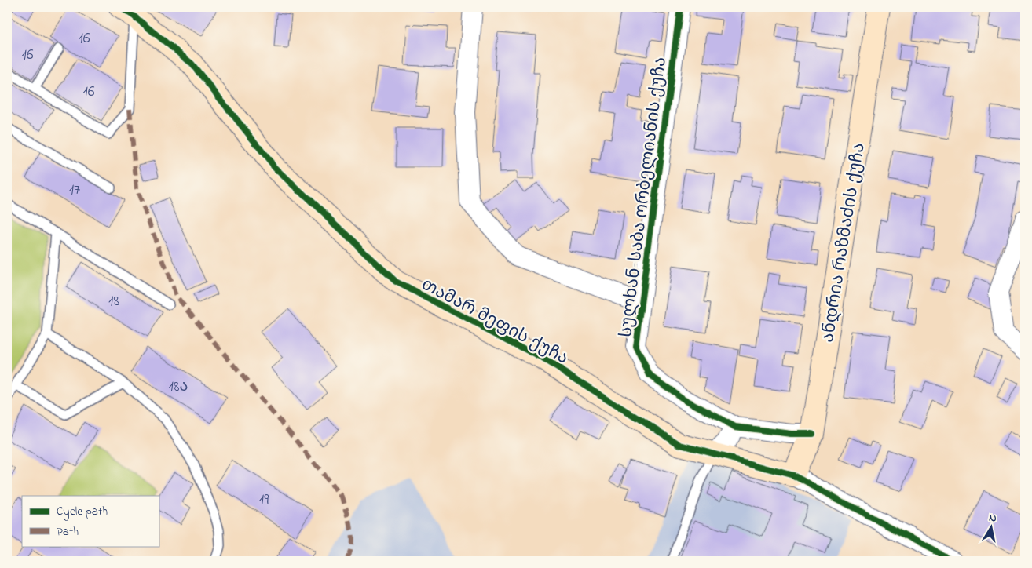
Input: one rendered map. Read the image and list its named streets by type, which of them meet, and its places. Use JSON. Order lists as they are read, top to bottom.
{
  "streets": {
    "street": ["სულხან-საბა ორბელიანის ქუჩა", "ანდრია რაზმაძის ქუჩა", "თამარ მეფის ქუჩა"]
  },
  "crossings": [
    ["სულხან-საბა ორბელიანის ქუჩა", "ანდრია რაზმაძის ქუჩა"],
    ["ანდრია რაზმაძის ქუჩა", "თამარ მეფის ქუჩა"]
  ],
  "house_numbers": [
    "16",
    "16",
    "16",
    "17",
    "18",
    "18ა",
    "19"
  ],
  "legend": ["Cycle path", "Path"],
  "north": "top"
}
